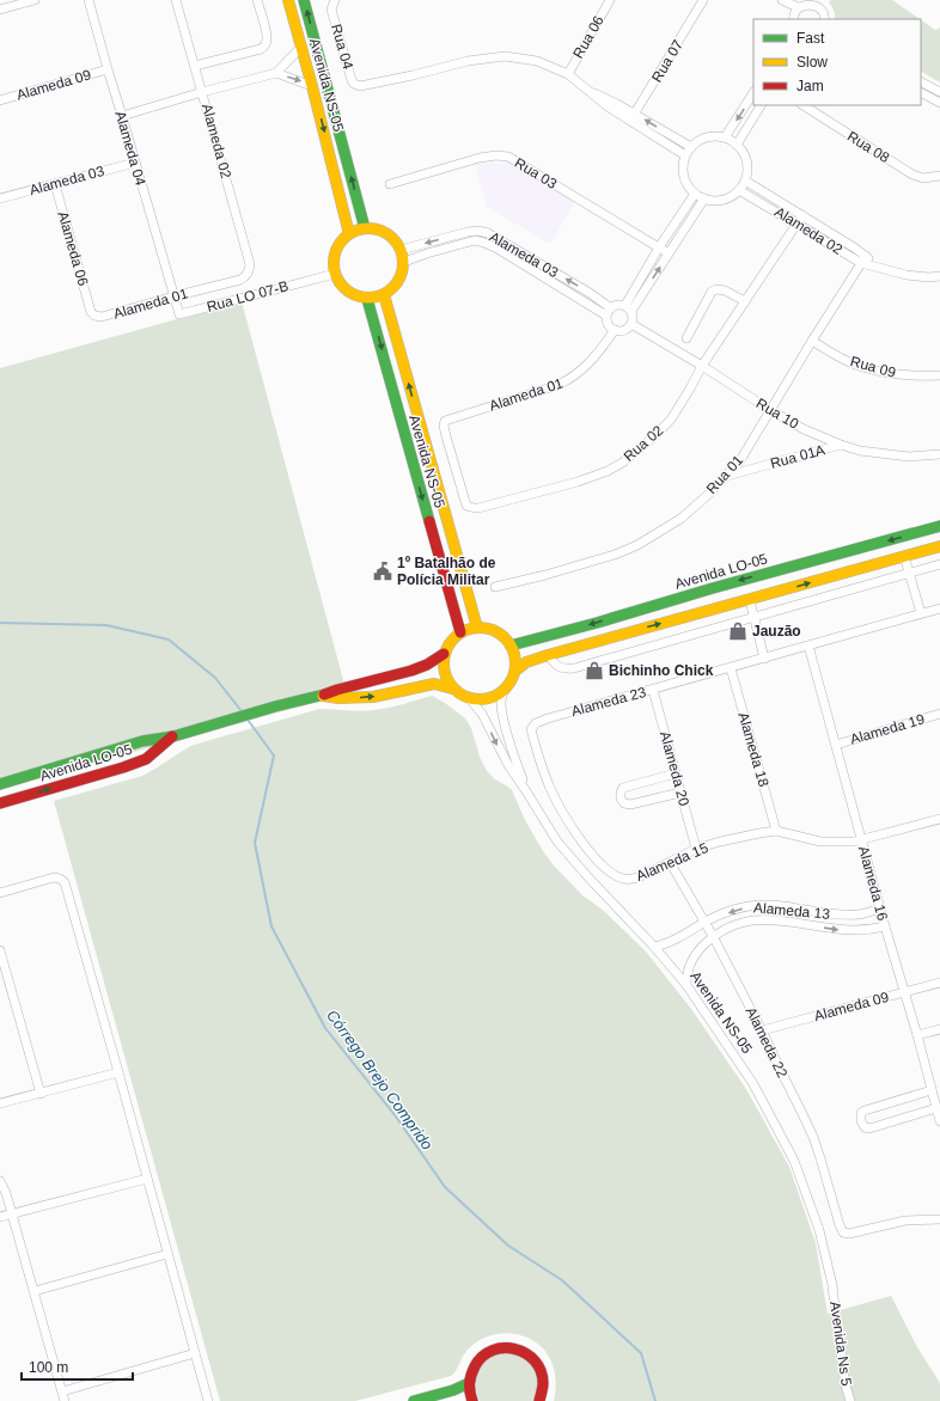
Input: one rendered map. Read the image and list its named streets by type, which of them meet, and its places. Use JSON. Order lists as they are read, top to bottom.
{
  "streets": {
    "main road": ["Avenida NS-05", "Avenida LO-05"],
    "street": [
      "Rua 06",
      "Rua 04",
      "Rua 07",
      "Alameda 09",
      "Alameda 02",
      "Rua 08",
      "Alameda 04",
      "Rua 03",
      "Alameda 03",
      "Alameda 06",
      "Rua LO 07-B",
      "Alameda 01",
      "Rua 09",
      "Rua 10",
      "Rua 02",
      "Rua 01A",
      "Rua 01",
      "Alameda 23",
      "Alameda 19",
      "Alameda 18",
      "Alameda 20",
      "Alameda 15",
      "Alameda 16",
      "Alameda 13",
      "Alameda 22",
      "Avenida Ns 5"
    ]
  },
  "crossings": [
    ["Rua 06", "Rua 04"],
    ["Alameda 09", "Alameda 04"],
    ["Alameda 09", "Alameda 16"],
    ["Alameda 09", "Alameda 22"],
    ["Avenida NS-05", "Alameda 03"],
    ["Avenida NS-05", "Rua LO 07-B"],
    ["Avenida NS-05", "Avenida LO-05"],
    ["Avenida NS-05", "Alameda 13"],
    ["Avenida NS-05", "Avenida Ns 5"],
    ["Alameda 02", "Alameda 01"],
    ["Alameda 02", "Rua 02"],
    ["Alameda 02", "Rua 01"],
    ["Alameda 04", "Alameda 03"],
    ["Alameda 04", "Rua LO 07-B"],
    ["Alameda 04", "Alameda 01"],
    ["Alameda 03", "Alameda 06"],
    ["Alameda 03", "Rua LO 07-B"],
    ["Alameda 03", "Alameda 01"],
    ["Alameda 03", "Rua 10"],
    ["Alameda 06", "Alameda 01"],
    ["Rua LO 07-B", "Alameda 01"],
    ["Alameda 01", "Rua 10"],
    ["Alameda 01", "Rua 02"],
    ["Rua 09", "Rua 01"],
    ["Rua 10", "Rua 02"],
    ["Rua 10", "Rua 01A"],
    ["Rua 10", "Rua 01"],
    ["Rua 01A", "Rua 01"],
    ["Alameda 23", "Alameda 18"],
    ["Alameda 23", "Alameda 20"],
    ["Alameda 23", "Alameda 15"],
    ["Alameda 23", "Alameda 16"],
    ["Alameda 19", "Alameda 16"],
    ["Alameda 18", "Alameda 15"],
    ["Alameda 20", "Alameda 15"],
    ["Alameda 15", "Alameda 16"],
    ["Alameda 15", "Alameda 22"],
    ["Alameda 16", "Alameda 13"],
    ["Alameda 13", "Alameda 22"]
  ],
  "water": ["Córrego Brejo Comprido"],
  "places": {
    "public building": ["1º Batalhão de Polícia Militar"],
    "shop": ["Jauzão", "Bichinho Chick"]
  },
  "legend": ["Fast", "Slow", "Jam"],
  "scale_bar": "100 m"
}
